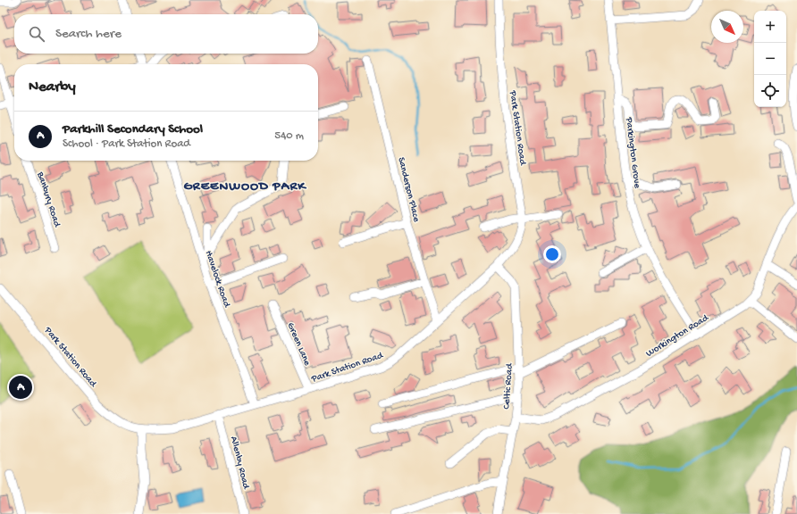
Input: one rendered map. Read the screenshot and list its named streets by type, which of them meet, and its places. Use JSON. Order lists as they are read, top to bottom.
{
  "streets": {
    "street": [
      "Park Station Road",
      "Parkington Grove",
      "Sanderson Place",
      "Banbury Road",
      "Havelock Road",
      "Workington Road",
      "Green Lane",
      "Celtic Road",
      "Allenby Road"
    ]
  },
  "crossings": [
    ["Park Station Road", "Sanderson Place"],
    ["Park Station Road", "Havelock Road"],
    ["Park Station Road", "Green Lane"],
    ["Park Station Road", "Celtic Road"],
    ["Park Station Road", "Allenby Road"],
    ["Parkington Grove", "Workington Road"],
    ["Workington Road", "Celtic Road"]
  ],
  "districts": ["GREENWOOD PARK"],
  "north": "bottom right",
  "page": {
    "map_buttons": ["+", "−"],
    "search": "Search here",
    "heading": "Nearby",
    "list": [
      {
        "mark": "A",
        "name": "Parkhill Secondary School",
        "note": "School · Park Station Road",
        "value": "540 m"
      }
    ],
    "pins": "A"
  }
}
